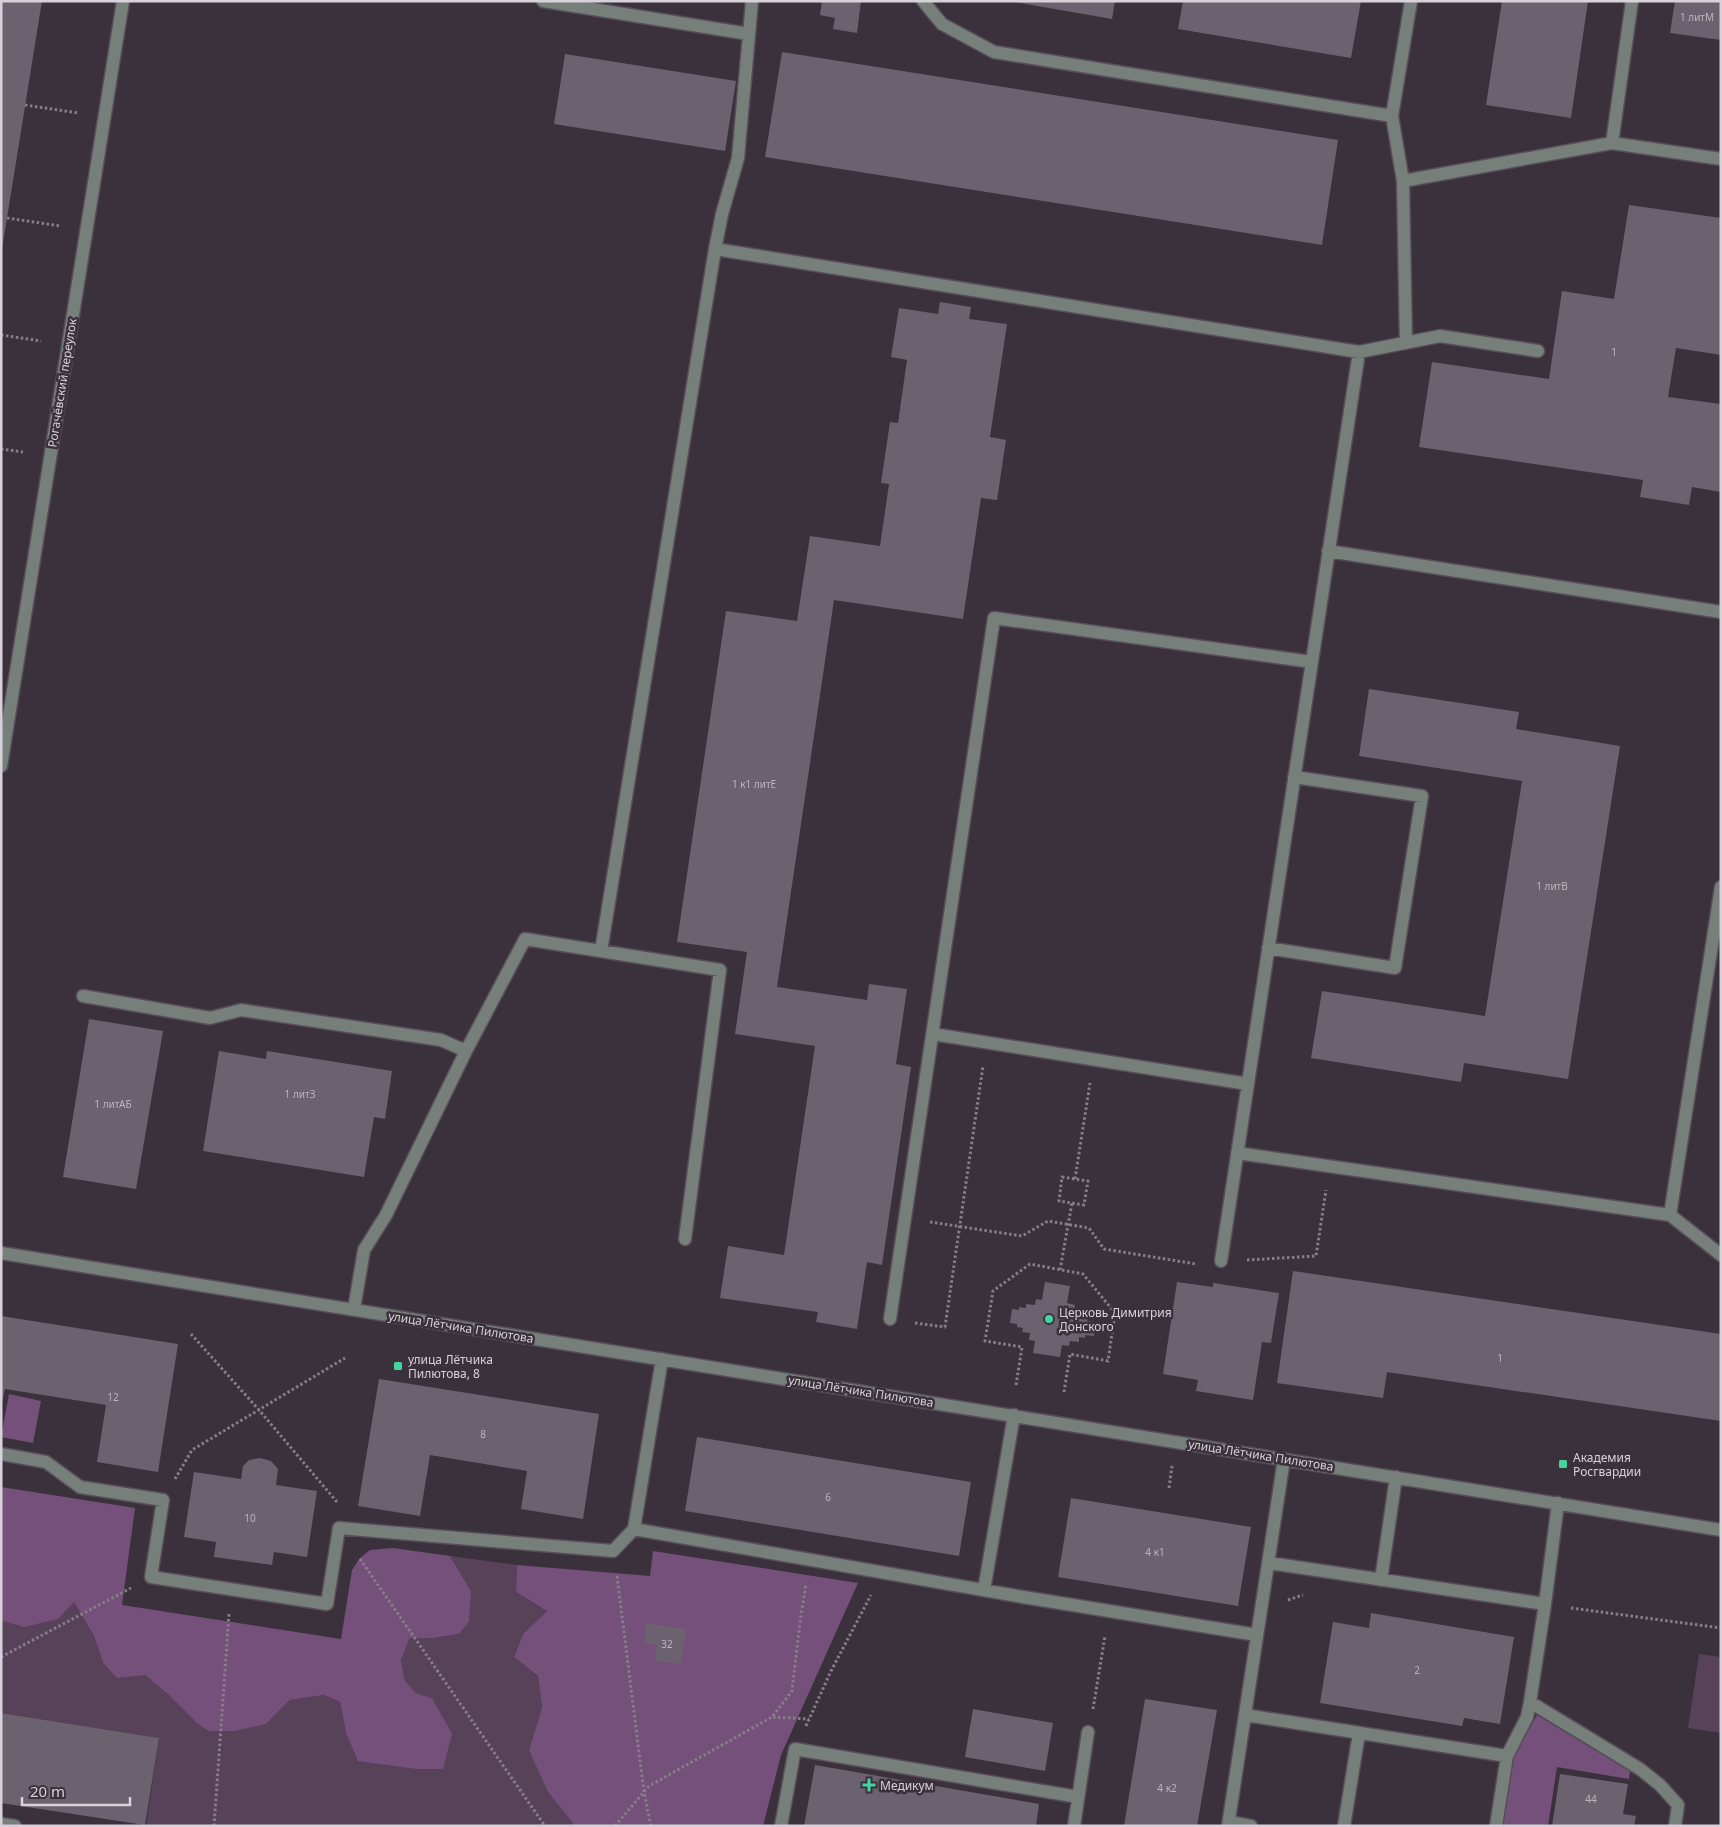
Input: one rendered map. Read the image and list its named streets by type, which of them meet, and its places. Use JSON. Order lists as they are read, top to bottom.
{
  "streets": {
    "street": ["Рогачёвский переулок", "улица Лётчика Пилютова"]
  },
  "places": {
    "other": ["Церковь Димитрия Донского"],
    "transit": ["улица Лётчика Пилютова, 8", "Академия Росгвардии"],
    "health": ["Медикум"]
  },
  "house_numbers": [
    "1 литМ",
    "1",
    "1 к1 литЕ",
    "1 литВ",
    "1 литЗ",
    "1 литАБ",
    "1",
    "12",
    "8",
    "6",
    "10",
    "4 к1",
    "32",
    "2",
    "4 к2",
    "44"
  ],
  "scale_bar": "20 m"
}
